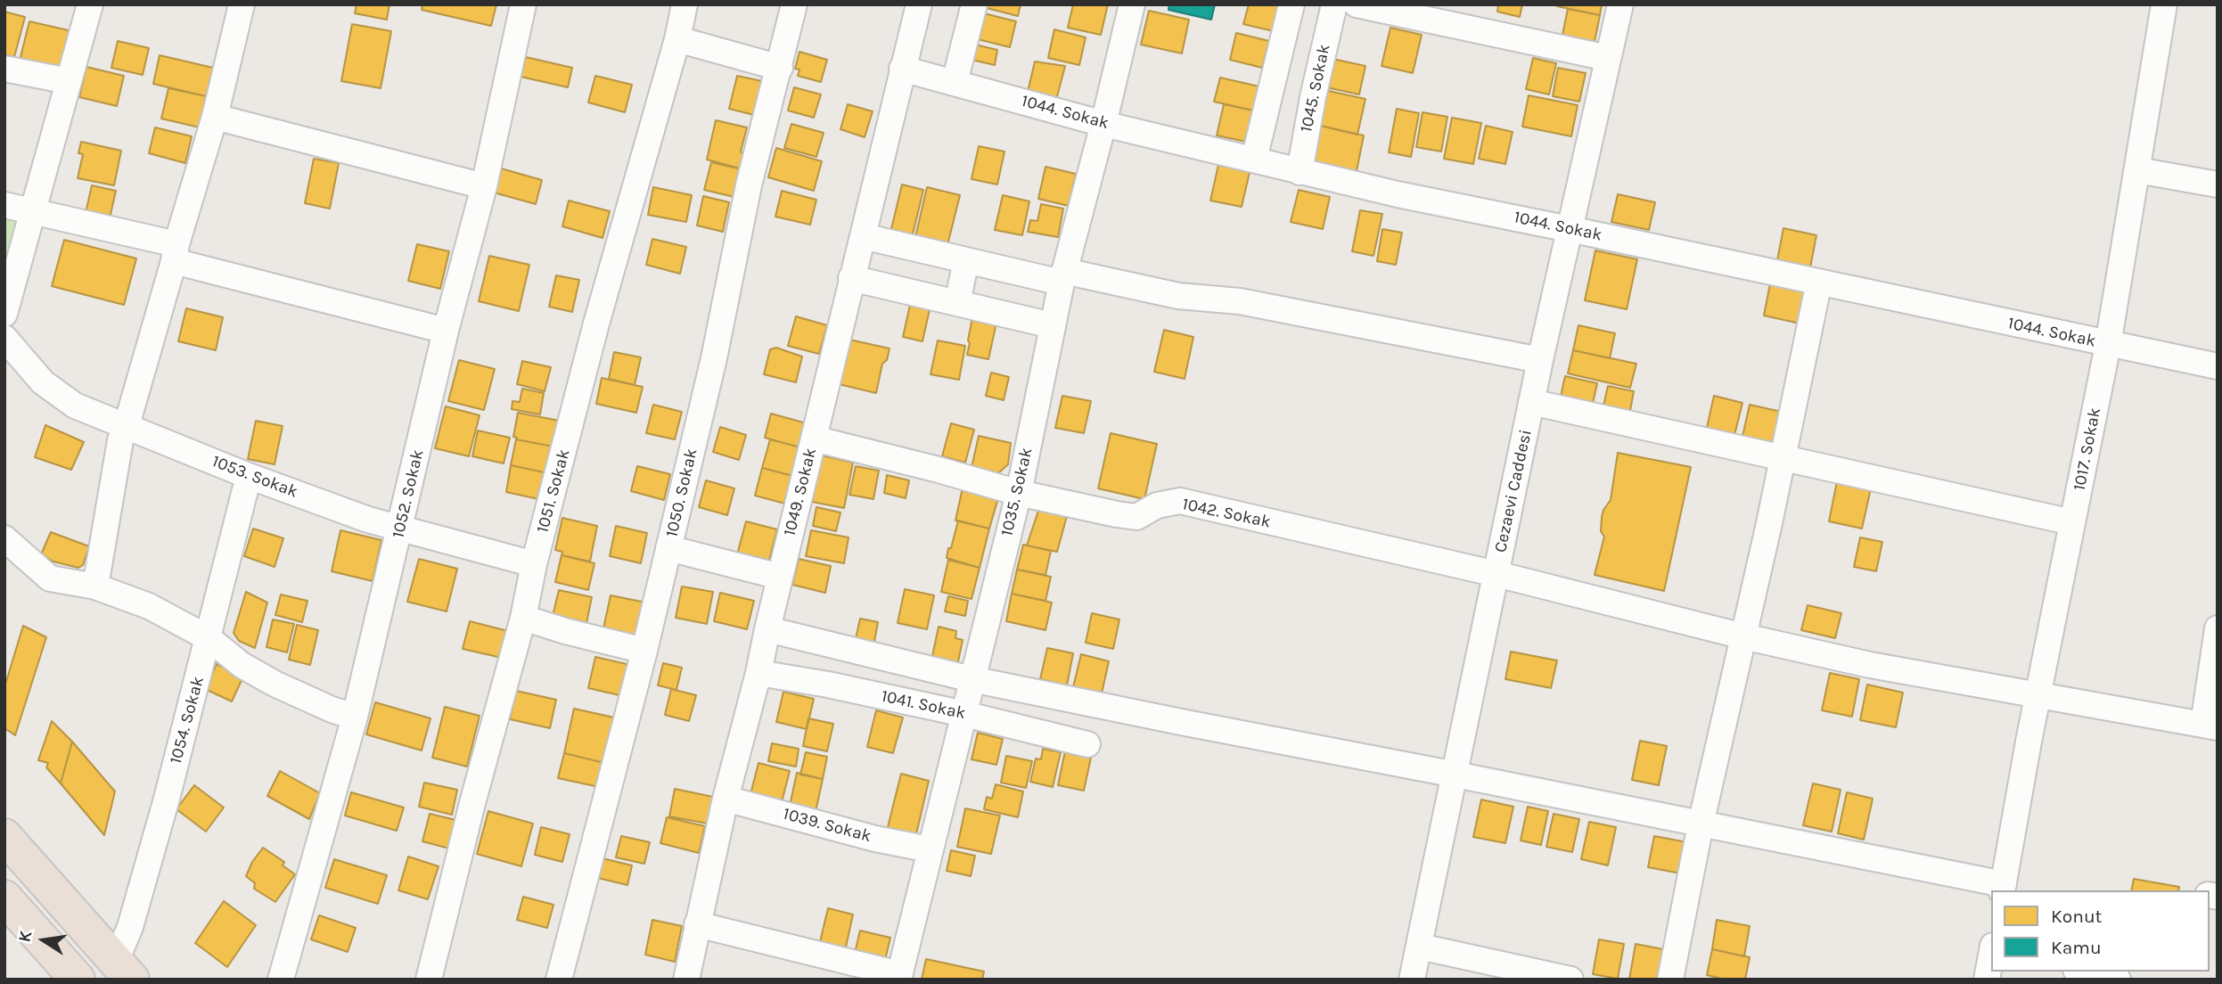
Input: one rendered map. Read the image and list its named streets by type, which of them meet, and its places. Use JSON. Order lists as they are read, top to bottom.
{
  "streets": {
    "street": [
      "1045. Sokak",
      "1044. Sokak",
      "1017. Sokak",
      "1053. Sokak",
      "1051. Sokak",
      "Cezaevi Caddesi",
      "1049. Sokak",
      "1035. Sokak",
      "1050. Sokak",
      "1052. Sokak",
      "1042. Sokak",
      "1041. Sokak",
      "1054. Sokak",
      "1039. Sokak"
    ]
  },
  "crossings": [
    ["1045. Sokak", "1044. Sokak"],
    ["1044. Sokak", "1017. Sokak"],
    ["1044. Sokak", "Cezaevi Caddesi"],
    ["1044. Sokak", "1049. Sokak"],
    ["1044. Sokak", "1035. Sokak"],
    ["1017. Sokak", "1042. Sokak"],
    ["1053. Sokak", "1051. Sokak"],
    ["1053. Sokak", "1052. Sokak"],
    ["1053. Sokak", "1054. Sokak"],
    ["Cezaevi Caddesi", "1042. Sokak"],
    ["1049. Sokak", "1042. Sokak"],
    ["1049. Sokak", "1041. Sokak"],
    ["1049. Sokak", "1039. Sokak"],
    ["1035. Sokak", "1042. Sokak"],
    ["1035. Sokak", "1041. Sokak"],
    ["1035. Sokak", "1039. Sokak"]
  ],
  "legend": ["Konut", "Kamu"],
  "north": "left"
}
